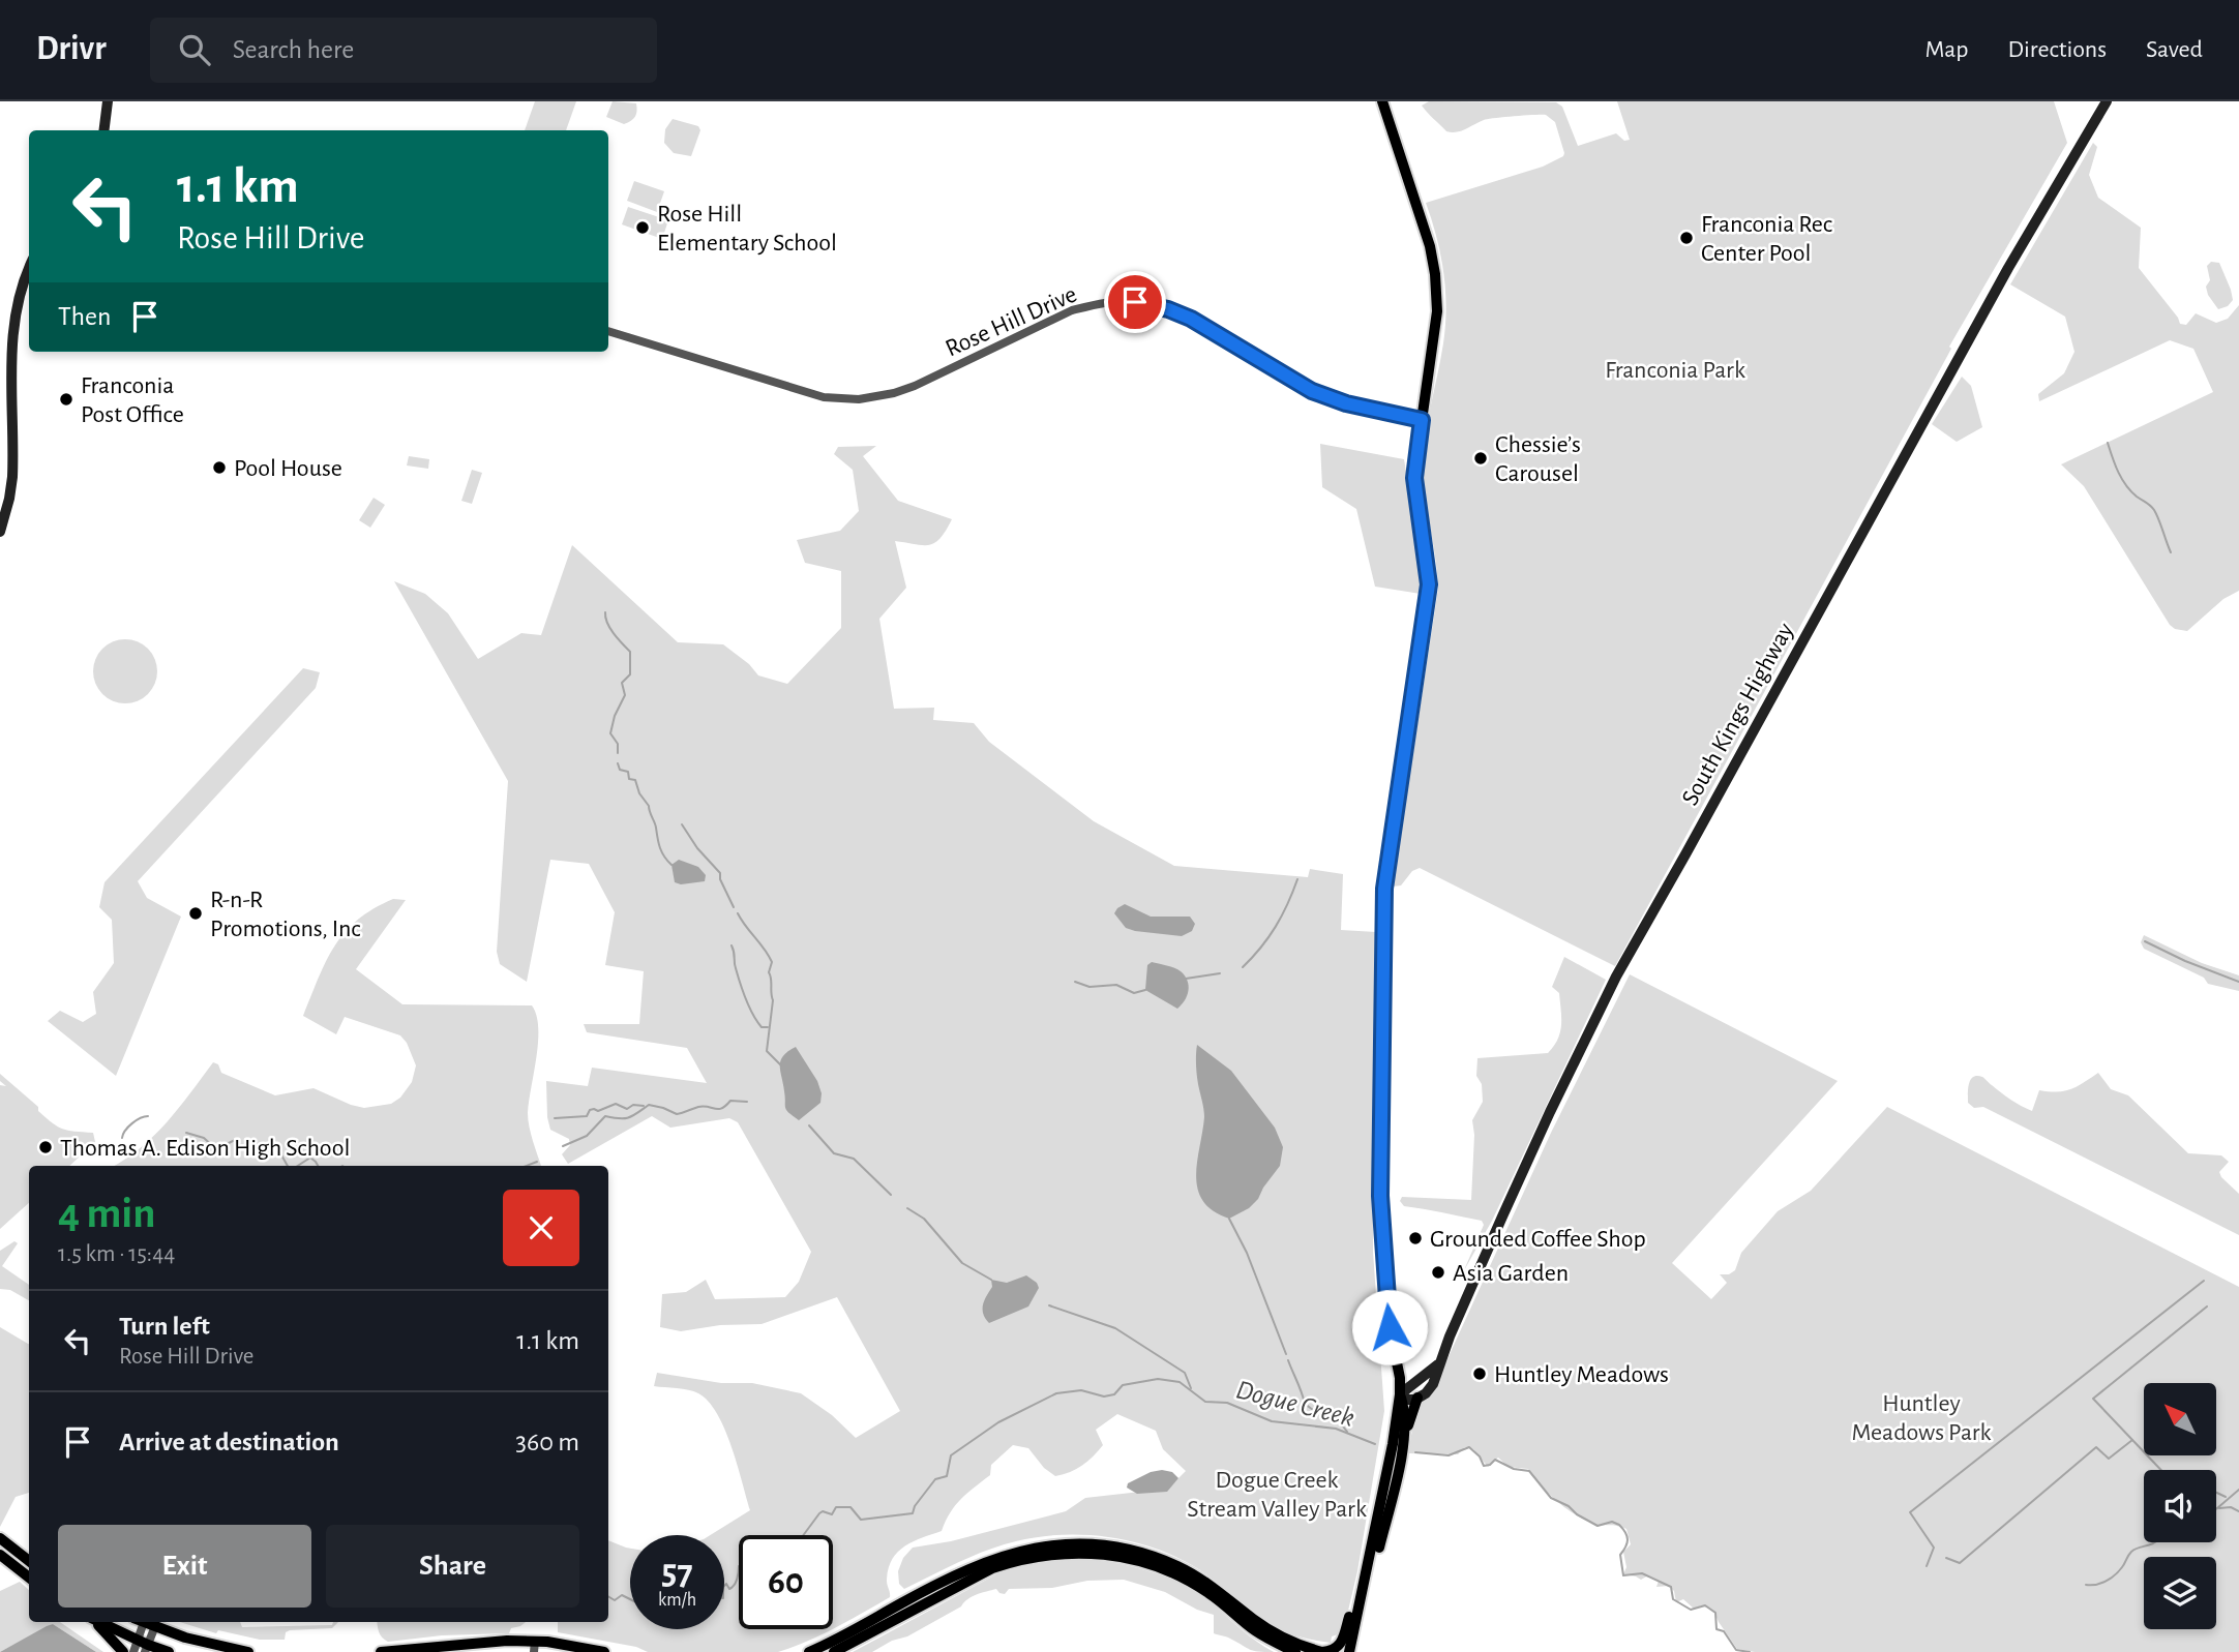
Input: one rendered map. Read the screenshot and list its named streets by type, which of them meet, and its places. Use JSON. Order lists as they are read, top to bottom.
{
  "streets": {
    "main road": ["South Kings Highway"],
    "street": ["Rose Hill Drive"]
  },
  "water": ["Dogue Creek"],
  "parks": ["Franconia Park", "Huntley Meadows Park", "Dogue Creek Stream Valley Park"],
  "places": [
    "Rose Hill Elementary School",
    "Franconia Rec Center Pool",
    "Franconia Post Office",
    "Chessie’s Carousel",
    "Pool House",
    "R-n-R Promotions, Inc",
    "Thomas A. Edison High School",
    "Grounded Coffee Shop",
    "Asia Garden",
    "Huntley Meadows"
  ],
  "north": "top left",
  "page": {
    "header": "Drivr",
    "search": "Search here",
    "nav": ["Map", "Directions", "Saved"],
    "turn": ["1.1 km", "Rose Hill Drive"],
    "then": "Then",
    "heading": ["4 min", "1.5 km · 15:44"],
    "list": [
      {
        "name": "Turn left",
        "note": "Rose Hill Drive",
        "value": "1.1 km"
      },
      {
        "name": "Arrive at destination",
        "value": "360 m"
      }
    ],
    "buttons": ["Exit", "Share"],
    "speed": "57 km/h",
    "limit": "60"
  }
}
